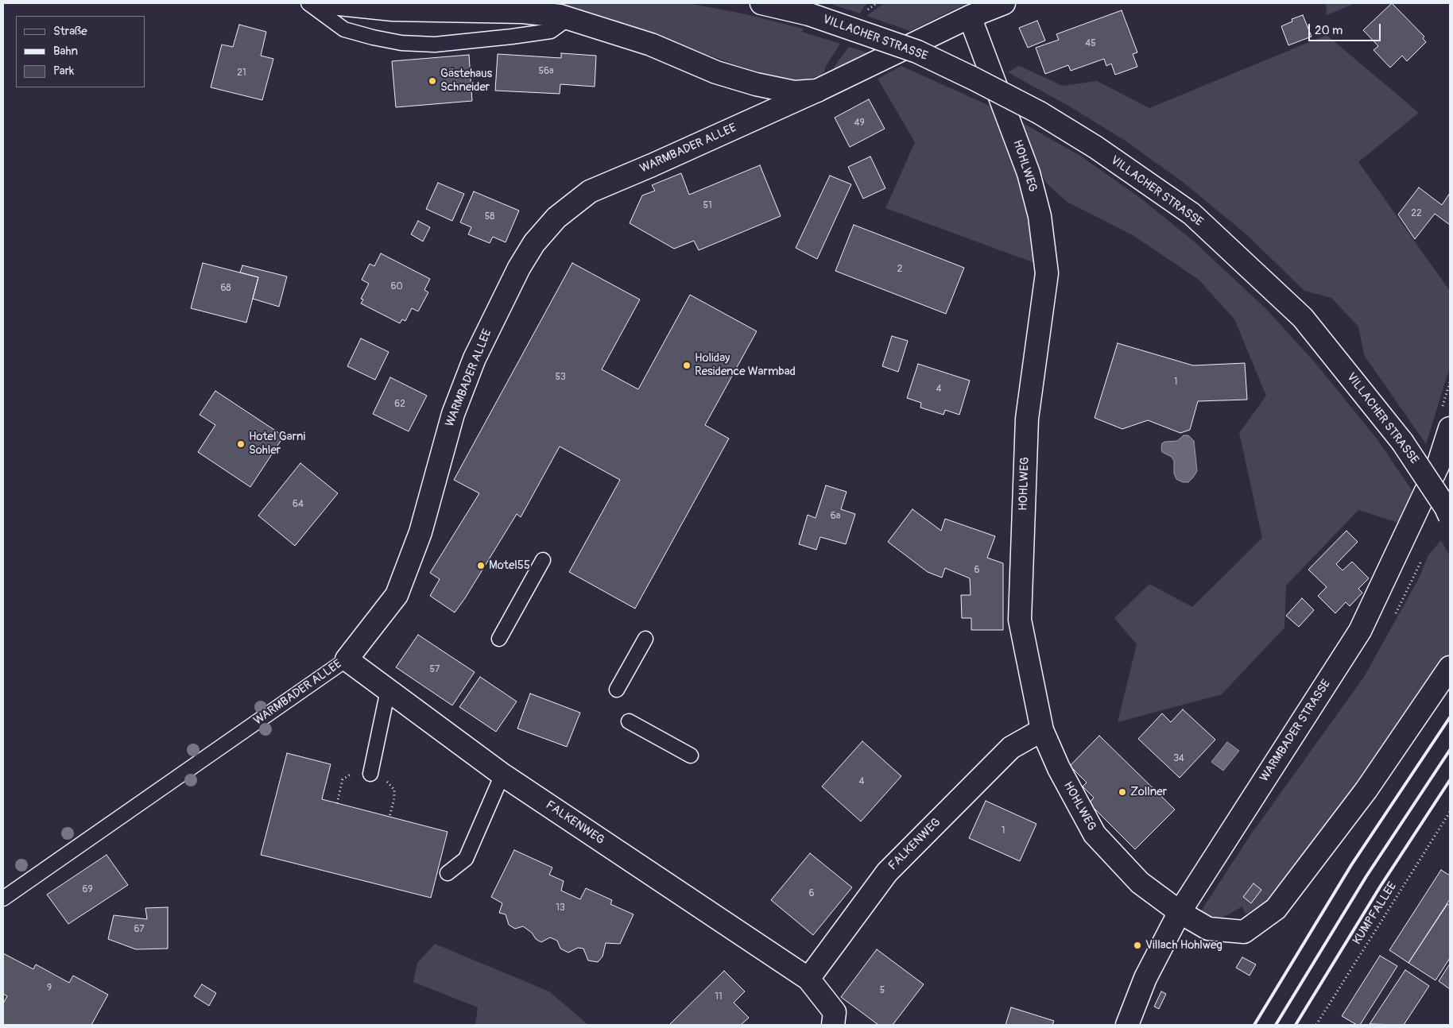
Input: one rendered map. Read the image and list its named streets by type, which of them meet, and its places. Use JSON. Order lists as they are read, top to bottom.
{
  "streets": {
    "street": [
      "VILLACHER STRASSE",
      "WARMBADER ALLEE",
      "HOHLWEG",
      "WARMBADER STRASSE",
      "FALKENWEG"
    ],
    "path": ["KUMPFALLEE"]
  },
  "crossings": [
    ["WARMBADER ALLEE", "HOHLWEG"],
    ["WARMBADER ALLEE", "FALKENWEG"],
    ["HOHLWEG", "WARMBADER STRASSE"],
    ["HOHLWEG", "FALKENWEG"]
  ],
  "places": [
    "Gästehaus Schneider",
    "Holiday Residence Warmbad",
    "Hotel Garni Sohler",
    "Motel55",
    "Zollner",
    "Villach Hohlweg"
  ],
  "house_numbers": [
    "45",
    "56a",
    "21",
    "49",
    "51",
    "22",
    "58",
    "2",
    "60",
    "68",
    "53",
    "1",
    "4",
    "62",
    "64",
    "6a",
    "6",
    "57",
    "34",
    "4",
    "1",
    "69",
    "6",
    "13",
    "67",
    "9",
    "5",
    "11"
  ],
  "legend": ["Straße", "Bahn", "Park"],
  "scale_bar": "20 m"
}
